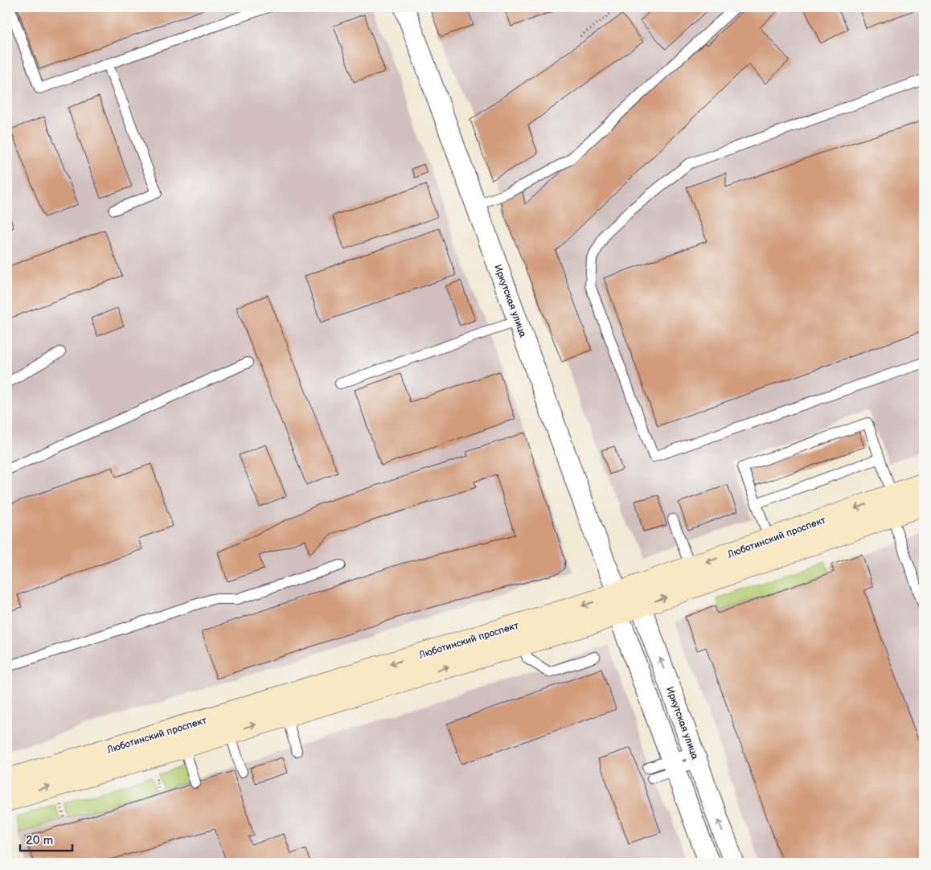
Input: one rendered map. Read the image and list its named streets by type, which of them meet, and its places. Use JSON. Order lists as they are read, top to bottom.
{
  "streets": {
    "street": ["Иркутская улица", "Люботинский проспект"]
  },
  "crossings": [
    ["Иркутская улица", "Люботинский проспект"]
  ],
  "scale_bar": "20 m"
}
